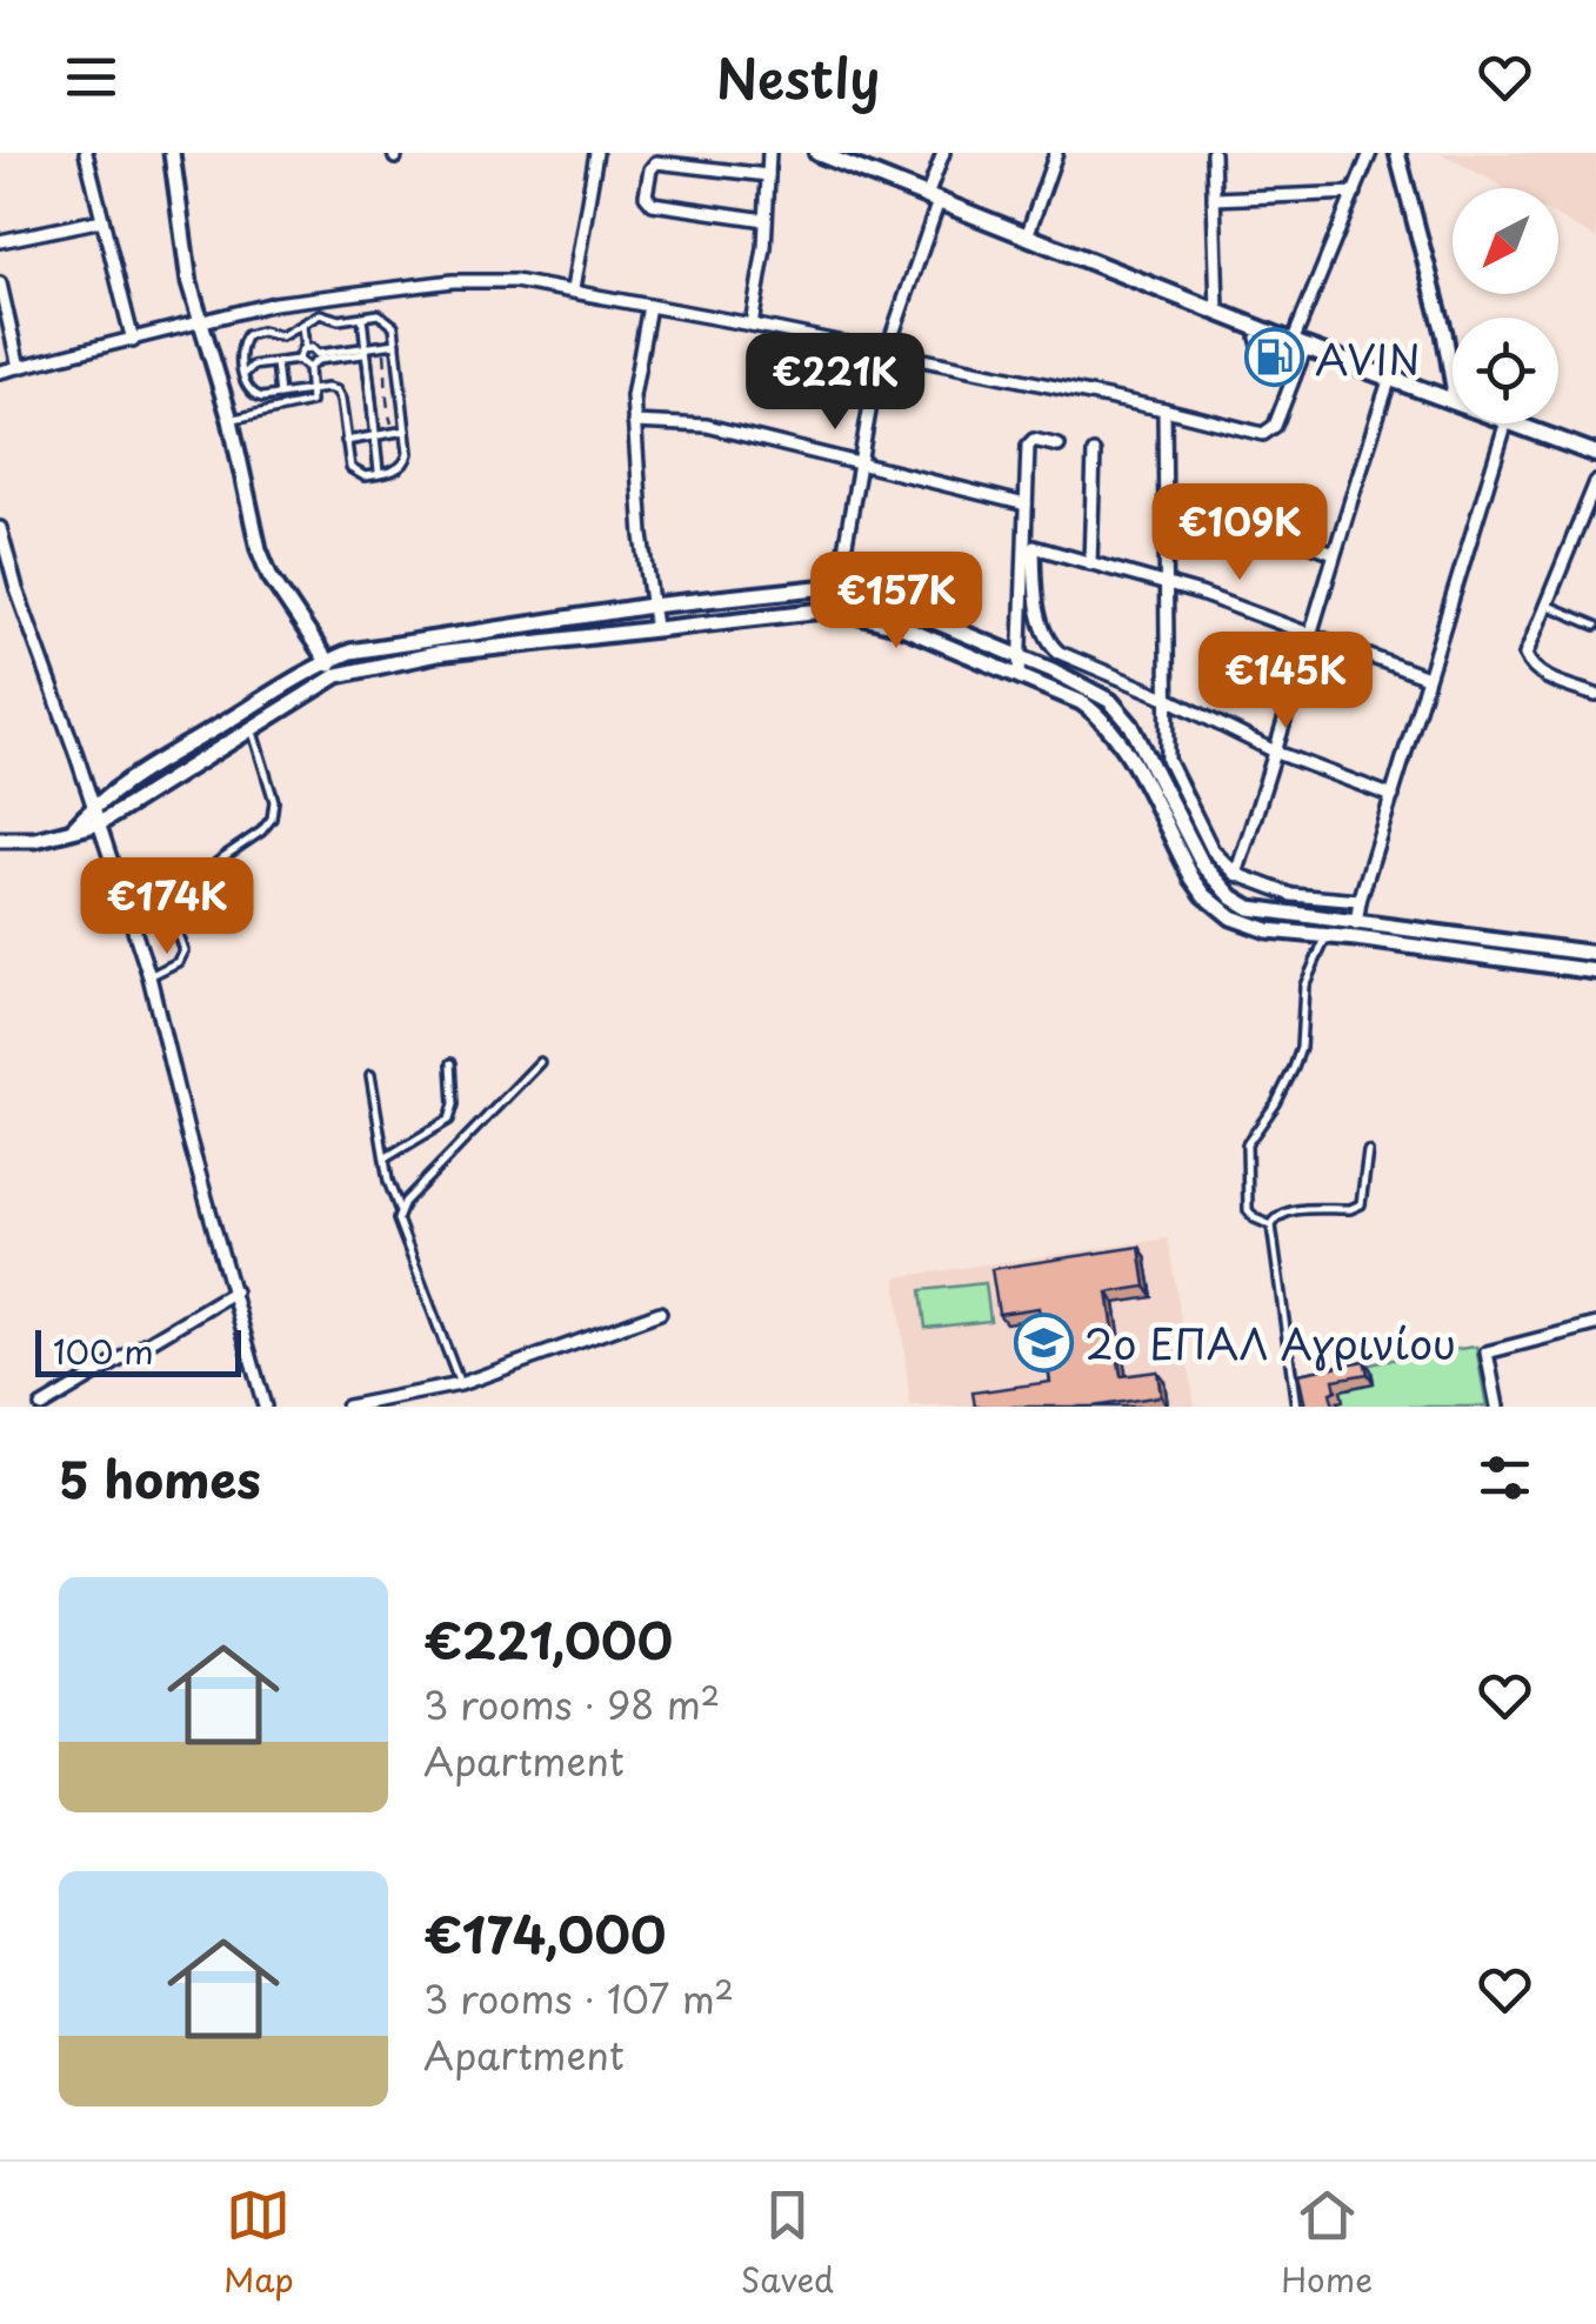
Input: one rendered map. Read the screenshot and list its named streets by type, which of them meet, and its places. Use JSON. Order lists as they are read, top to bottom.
{
  "places": {
    "fuel station": ["AVIN"],
    "school or university": ["2ο ΕΠΑΛ Αγρινίου"]
  },
  "scale_bar": "100 m",
  "north": "bottom left",
  "page": {
    "header": "Nestly",
    "price": [
      "€221K",
      "€109K",
      "€157K",
      "€145K",
      "€174K"
    ],
    "scale": "100 m",
    "heading": "5 homes",
    "list": [
      {
        "name": "€221,000",
        "note": "3 rooms · 98 m² · Apartment"
      },
      {
        "name": "€174,000",
        "note": "3 rooms · 107 m² · Apartment"
      }
    ],
    "tabs": ["Map", "Saved", "Home"]
  }
}
